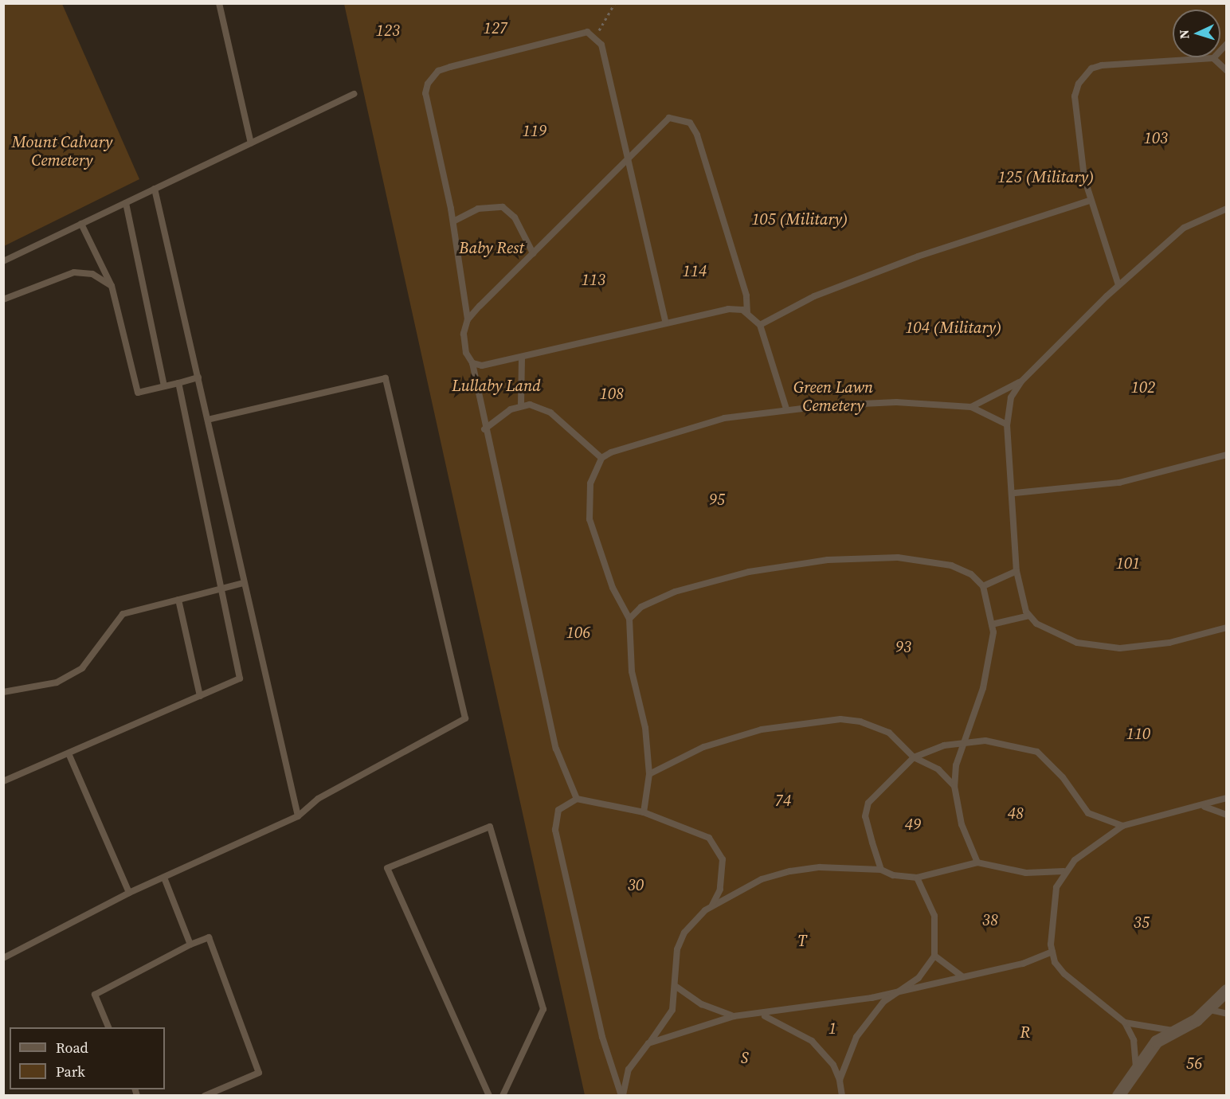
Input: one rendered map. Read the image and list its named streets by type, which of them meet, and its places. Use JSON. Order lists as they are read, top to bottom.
{
  "parks": [
    "127",
    "123",
    "119",
    "103",
    "Mount Calvary Cemetery",
    "125 (Military)",
    "105 (Military)",
    "Baby Rest",
    "114",
    "113",
    "104 (Military)",
    "Lullaby Land",
    "102",
    "Green Lawn Cemetery",
    "108",
    "95",
    "101",
    "106",
    "93",
    "110",
    "74",
    "48",
    "49",
    "30",
    "38",
    "35",
    "T",
    "1",
    "R",
    "S",
    "56"
  ],
  "legend": ["Road", "Park"],
  "north": "left"
}
